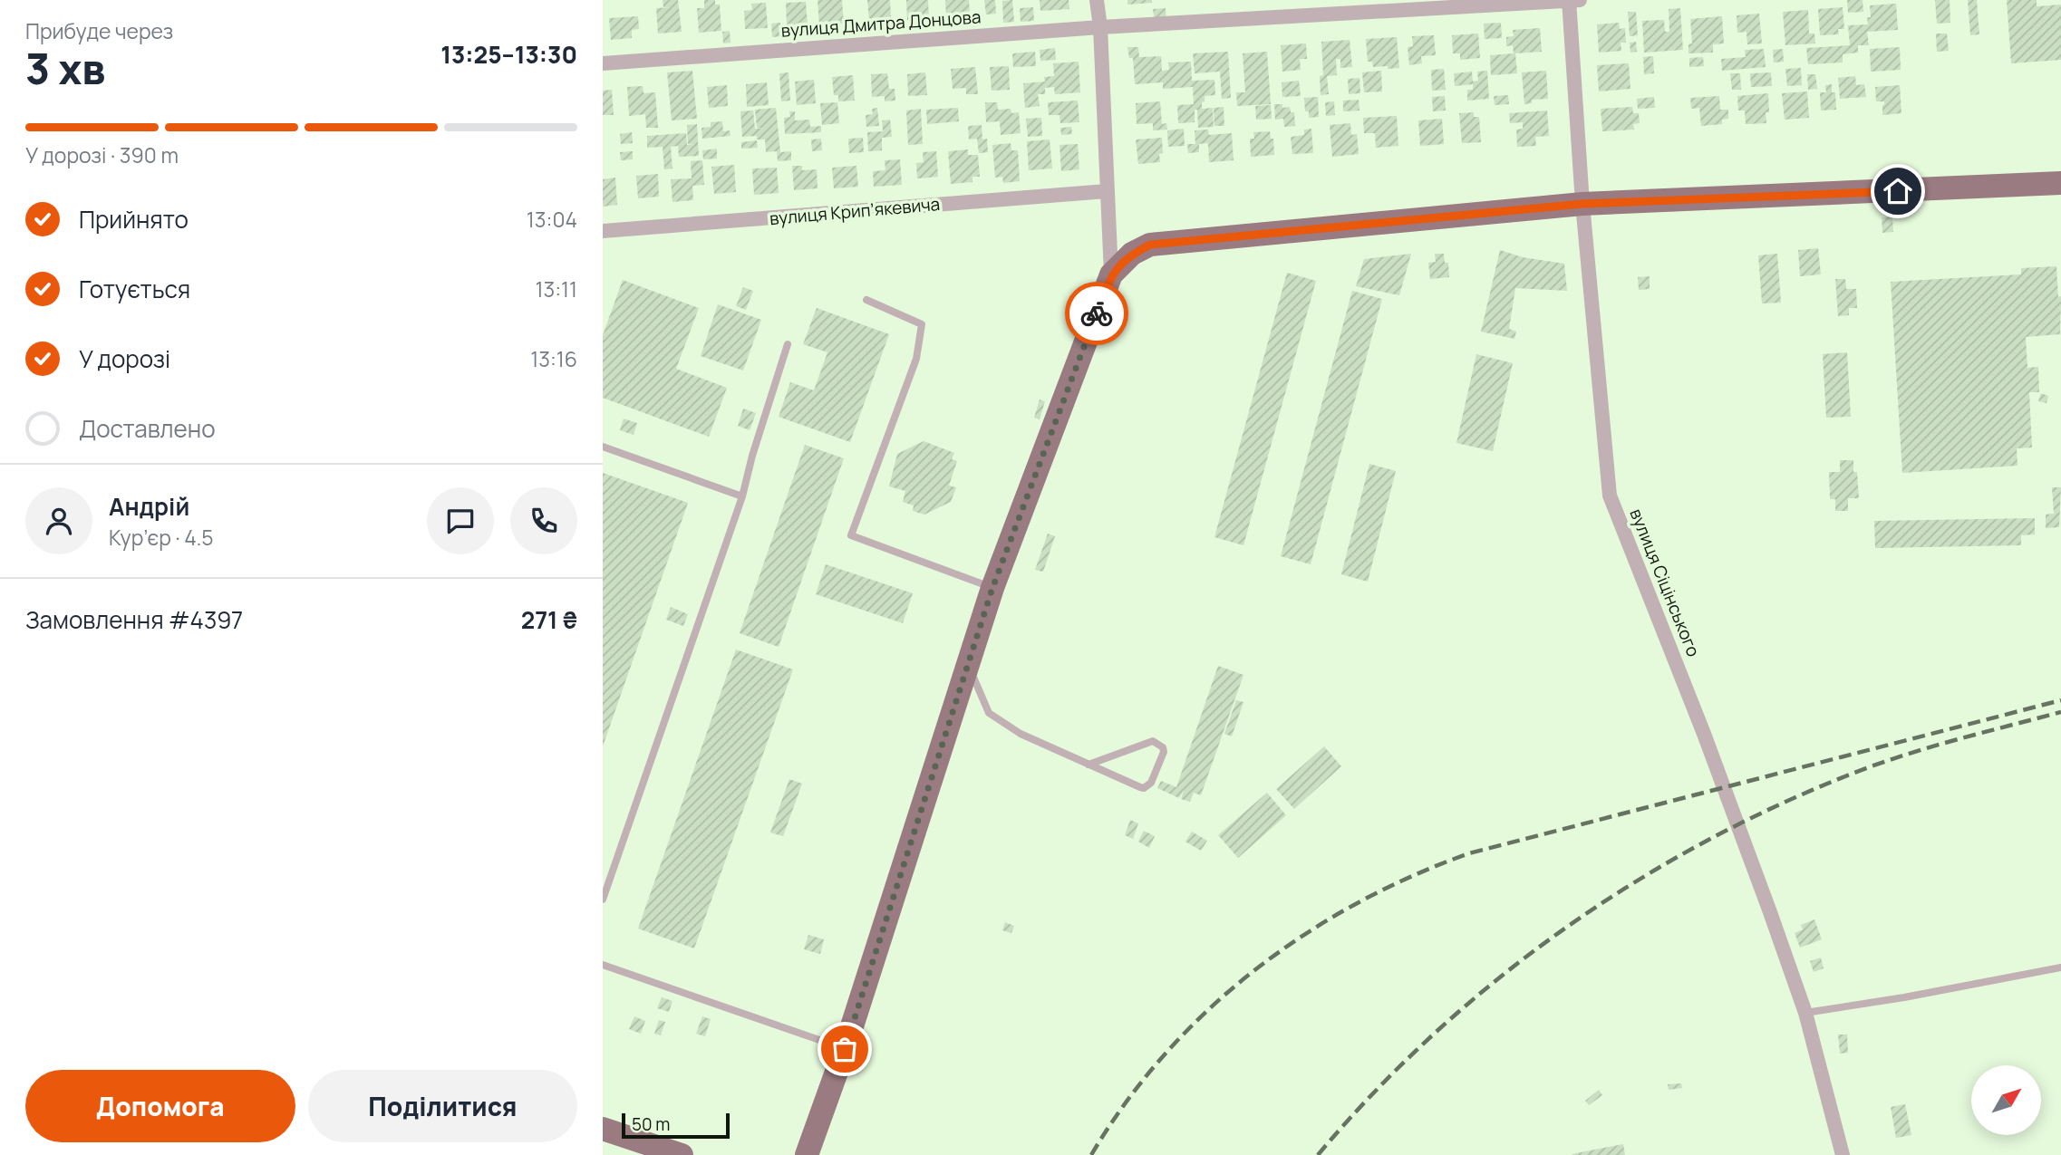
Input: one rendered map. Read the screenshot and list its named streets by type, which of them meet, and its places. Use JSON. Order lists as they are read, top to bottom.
{
  "streets": {
    "street": ["вулиця Дмитра Донцова", "вулиця Крипʼякевича", "вулиця Сіцінського"]
  },
  "crossings": [
    ["вулиця Дмитра Донцова", "вулиця Сіцінського"]
  ],
  "scale_bar": "50 m",
  "north": "top right",
  "page": {
    "heading": ["3 хв", "Прибуде через", "13:25–13:30"],
    "panel": [
      "Андрій",
      "Кур’єр · 4.5",
      "Замовлення #4397",
      "271 ₴"
    ],
    "bar": "У дорозі · 390 m",
    "list": [
      ["Прийнято", "13:04"],
      ["Готується", "13:11"],
      ["У дорозі", "13:16"],
      "Доставлено"
    ],
    "buttons": ["Допомога", "Поділитися"],
    "scale": "50 m"
  }
}
